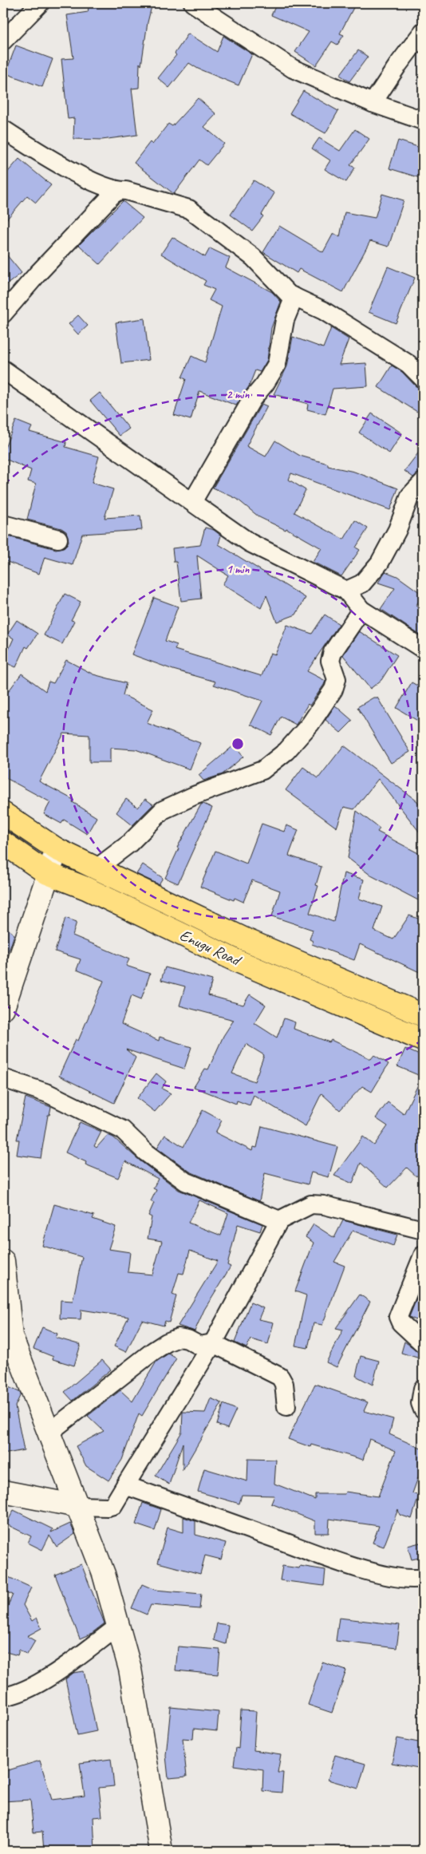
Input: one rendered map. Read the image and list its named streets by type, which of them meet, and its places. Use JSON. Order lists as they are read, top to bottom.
{
  "streets": {
    "main road": ["Enugu Road"]
  },
  "rings": ["2 min", "1 min"]
}
